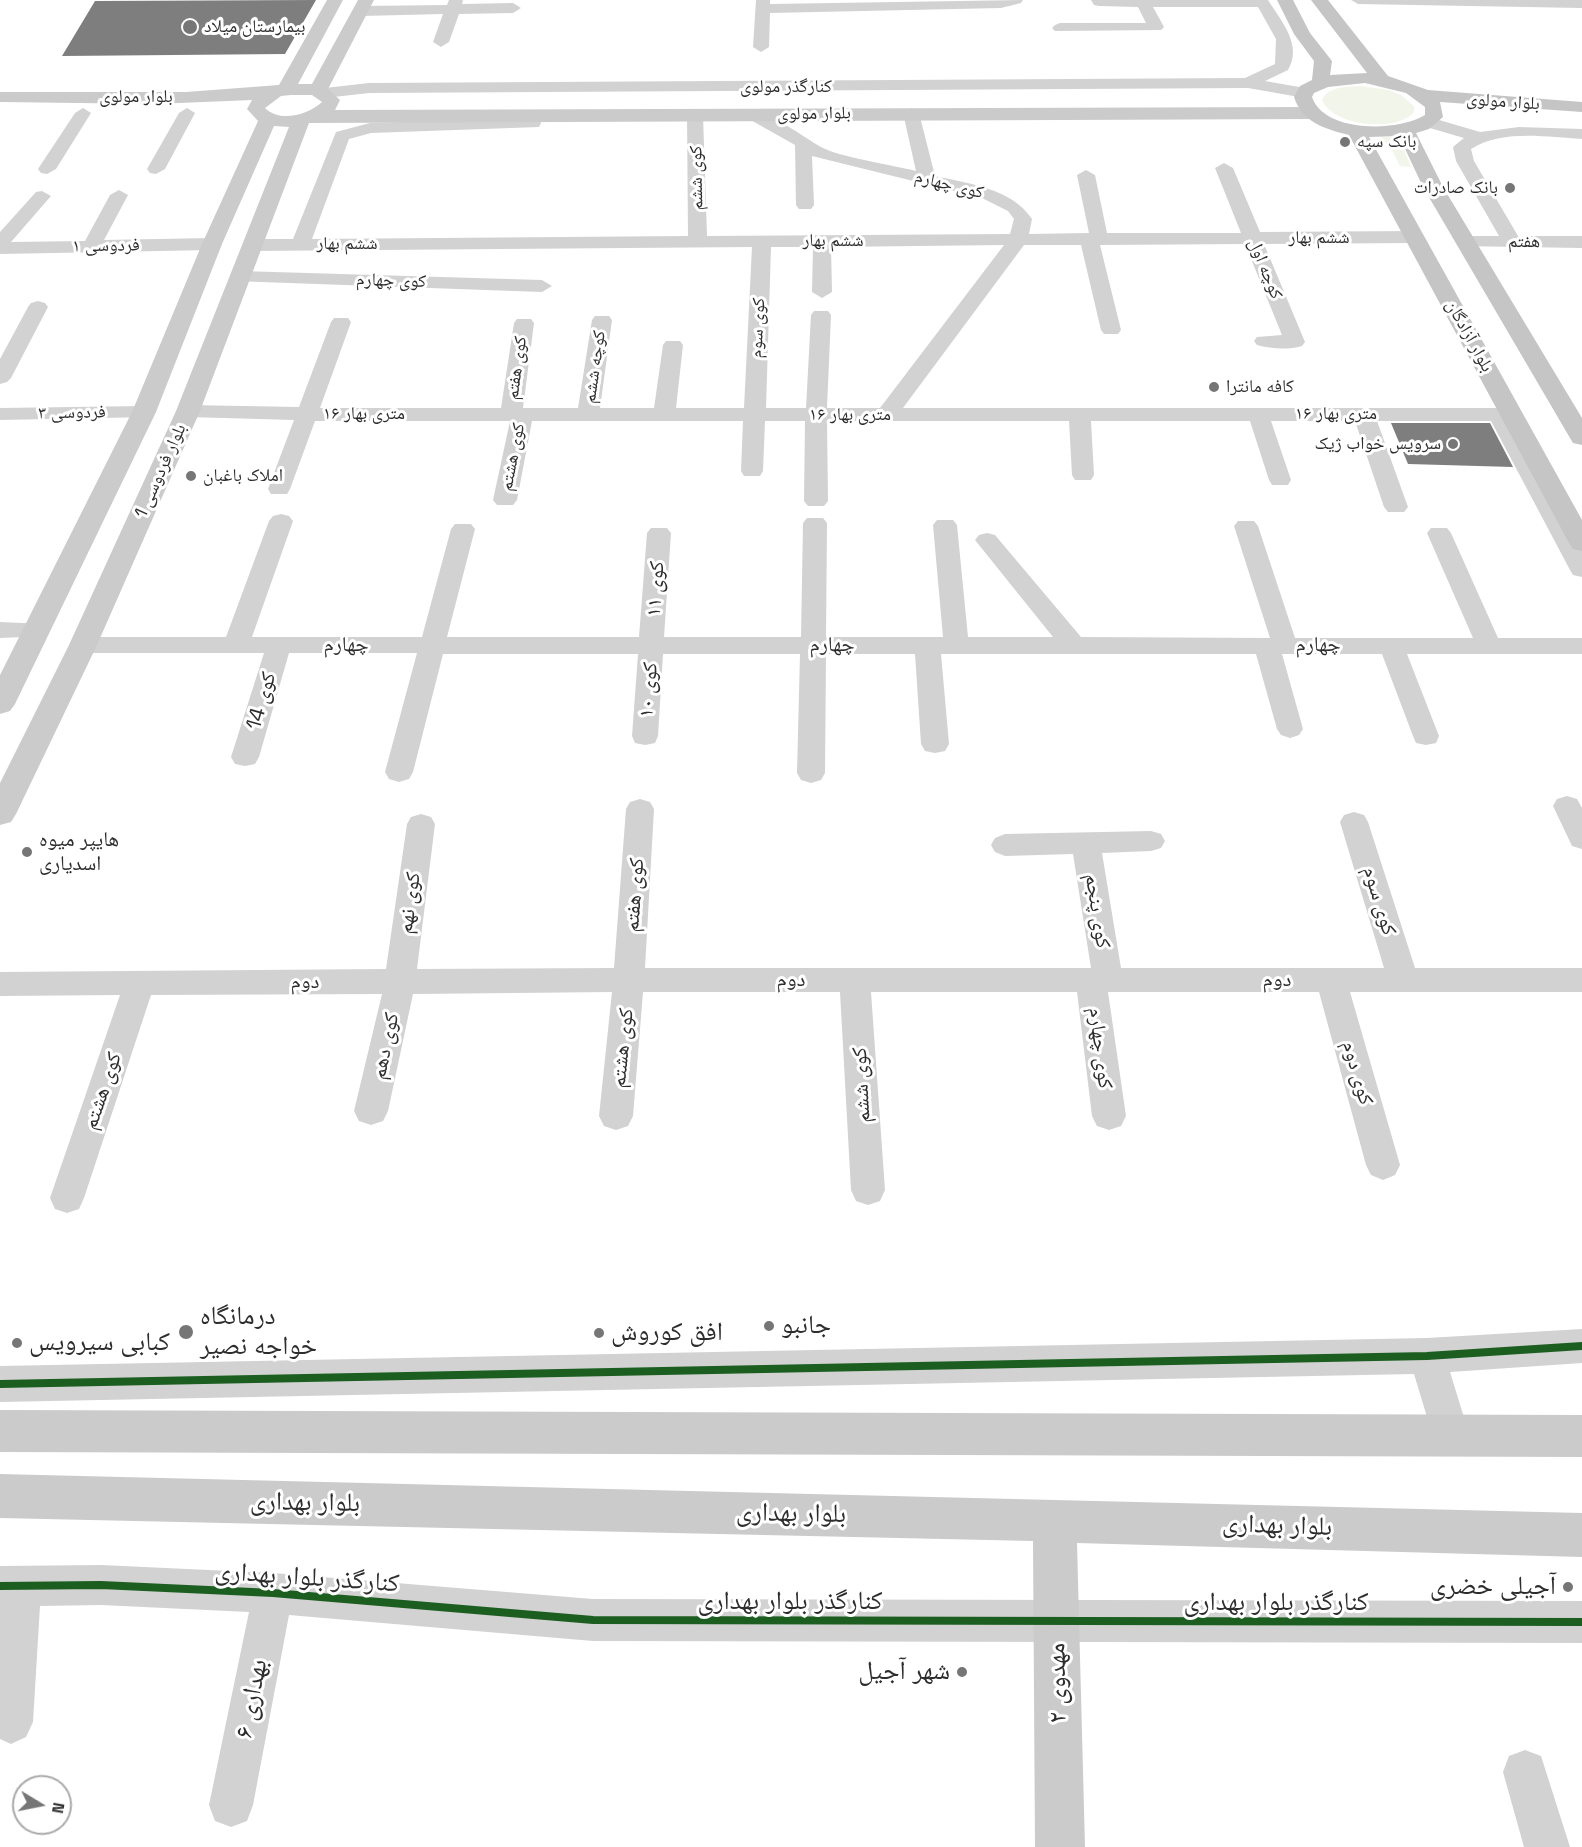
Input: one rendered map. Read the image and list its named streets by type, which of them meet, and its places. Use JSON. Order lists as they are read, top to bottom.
{
  "streets": {
    "main road": [
      "بلوار مولوی",
      "بلوار آزادگان",
      "بلوار فردوسی 1",
      "بلوار بهداری",
      "مهدوی ۲"
    ],
    "street": [
      "کنارگذر مولوی",
      "کوی ششم",
      "کوی چهارم",
      "ششم بهار",
      "هفتم",
      "فردوسی ۱",
      "کوچه اول",
      "کوی سوم",
      "کوچه ششم",
      "کوی هفتم",
      "فردوسی ۳",
      "۱۶ متری بهار",
      "کوی هشتم",
      "کوی ۱۱",
      "چهارم",
      "کوی ۱۰",
      "کوی 14",
      "کوی نهم",
      "کوی پنجم",
      "دوم",
      "کوی دهم",
      "کوی دوم",
      "کنارگذر بلوار بهداری",
      "۶ بهداری"
    ]
  },
  "crossings": [
    ["کنارگذر مولوی", "بلوار مولوی"],
    ["کنارگذر مولوی", "بلوار فردوسی 1"],
    ["بلوار مولوی", "کوی ششم"],
    ["بلوار مولوی", "کوی چهارم"],
    ["بلوار مولوی", "بلوار فردوسی 1"],
    ["کوی ششم", "ششم بهار"],
    ["کوی ششم", "دوم"],
    ["کوی چهارم", "ششم بهار"],
    ["کوی چهارم", "بلوار فردوسی 1"],
    ["کوی چهارم", "کوی پنجم"],
    ["کوی چهارم", "دوم"],
    ["ششم بهار", "کوچه اول"],
    ["ششم بهار", "کوی سوم"],
    ["ششم بهار", "بلوار آزادگان"],
    ["ششم بهار", "بلوار فردوسی 1"],
    ["فردوسی ۱", "بلوار فردوسی 1"],
    ["کوی سوم", "۱۶ متری بهار"],
    ["کوی سوم", "دوم"],
    ["بلوار آزادگان", "۱۶ متری بهار"],
    ["کوچه ششم", "۱۶ متری بهار"],
    ["کوی هفتم", "۱۶ متری بهار"],
    ["کوی هفتم", "کوی هشتم"],
    ["کوی هفتم", "دوم"],
    ["فردوسی ۳", "بلوار فردوسی 1"],
    ["۱۶ متری بهار", "کوی هشتم"],
    ["۱۶ متری بهار", "بلوار فردوسی 1"],
    ["کوی هشتم", "دوم"],
    ["بلوار فردوسی 1", "چهارم"],
    ["کوی ۱۱", "چهارم"],
    ["کوی ۱۱", "کوی ۱۰"],
    ["چهارم", "کوی ۱۰"],
    ["چهارم", "کوی 14"],
    ["کوی نهم", "دوم"],
    ["کوی نهم", "کوی دهم"],
    ["کوی پنجم", "دوم"],
    ["دوم", "کوی دهم"],
    ["دوم", "کوی دوم"],
    ["بلوار بهداری", "مهدوی ۲"],
    ["کنارگذر بلوار بهداری", "مهدوی ۲"],
    ["کنارگذر بلوار بهداری", "۶ بهداری"]
  ],
  "places": [
    "بیمارستان میلاد",
    "بانک سپه",
    "بانک صادرات",
    "کافه مانترا",
    "سرویس خواب ژیک",
    "املاک باغبان",
    "هایپر میوه اسدیاری",
    "جانبو",
    "درمانگاه خواجه نصیر",
    "افق کوروش",
    "کبابی سیرویس",
    "آجیلی خضری",
    "شهر آجیل"
  ],
  "north": "right"
}
